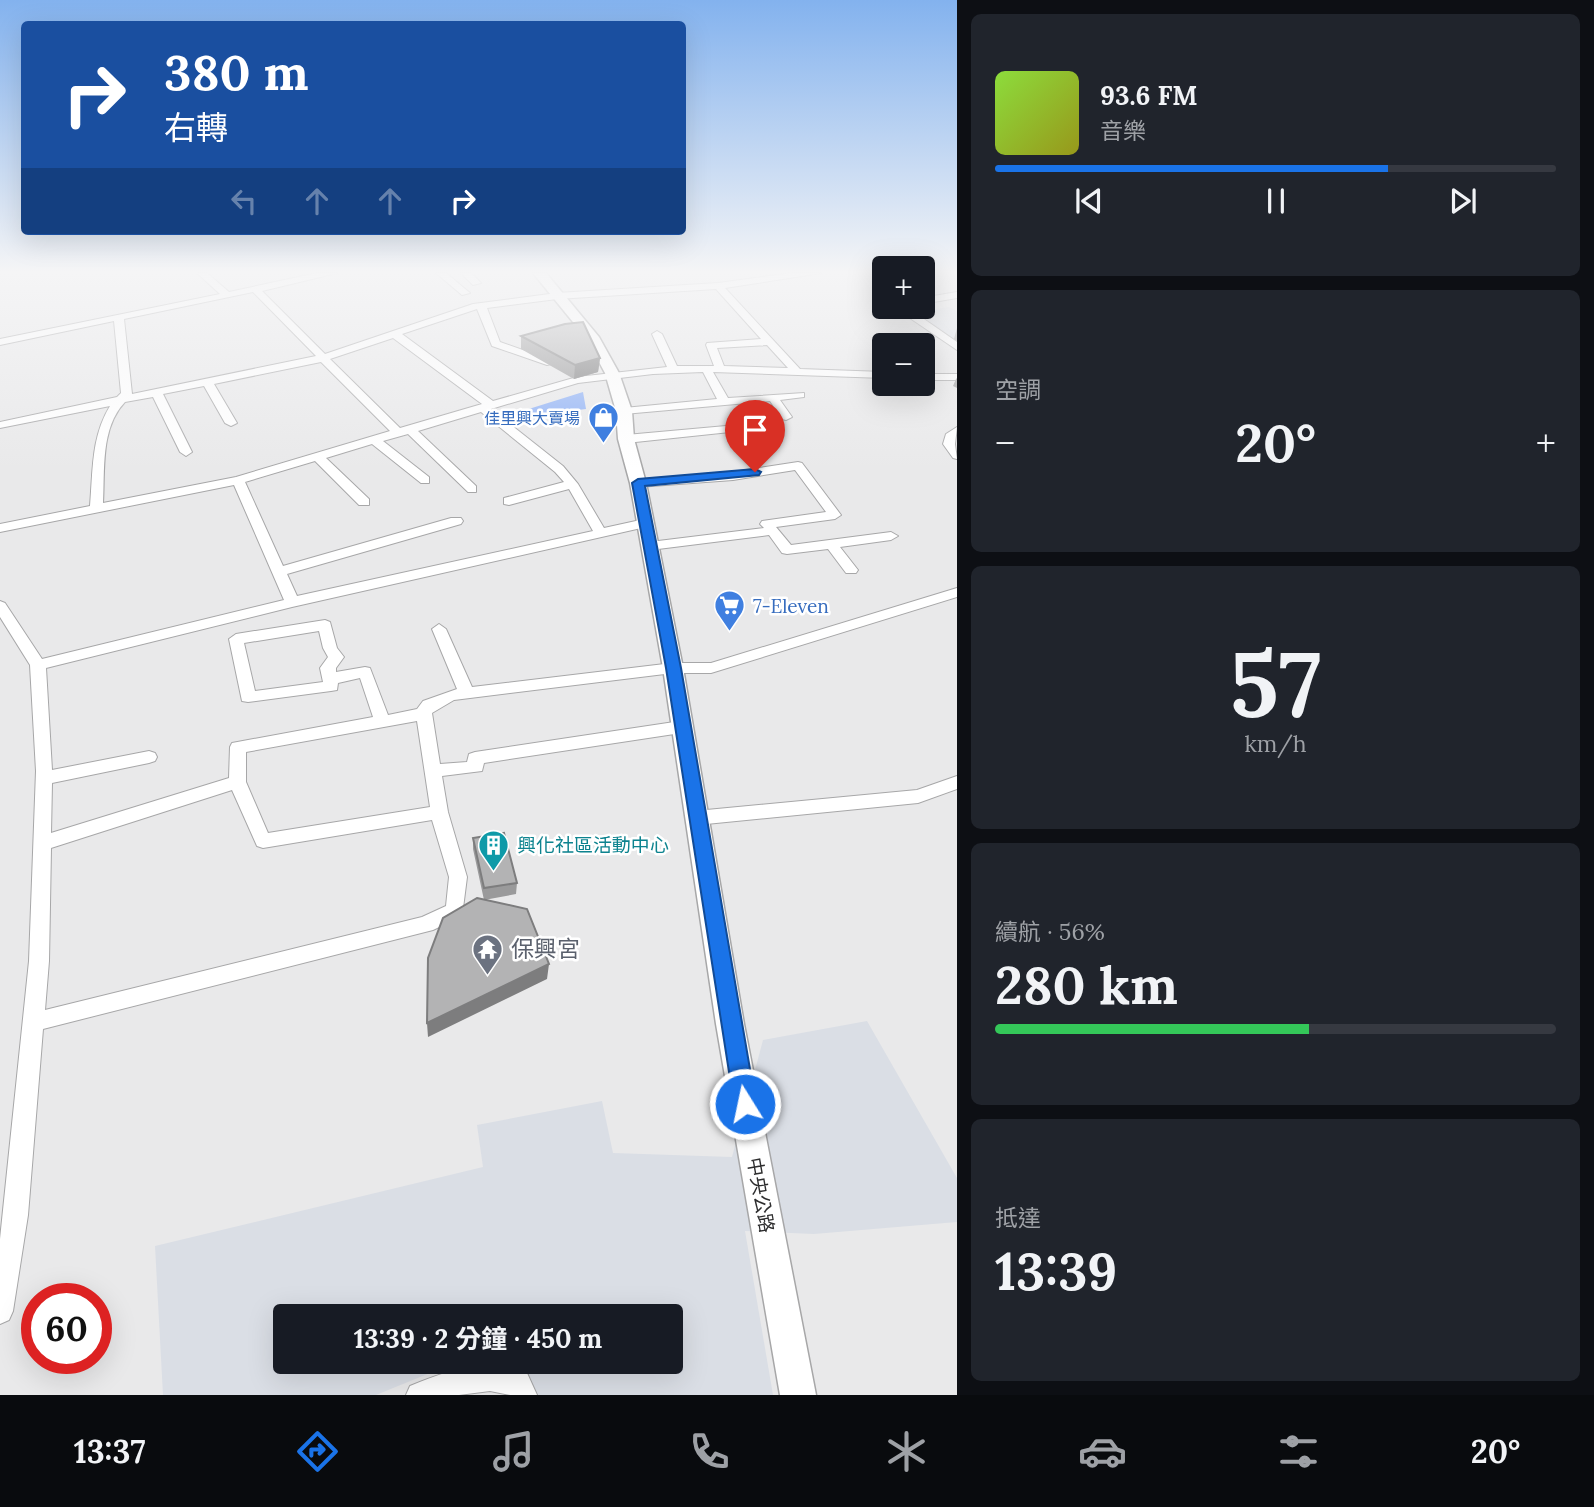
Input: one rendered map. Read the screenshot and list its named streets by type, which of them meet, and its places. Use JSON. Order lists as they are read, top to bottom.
{
  "streets": {
    "main road": ["中央公路"]
  },
  "places": {
    "shop": ["佳里興大賣場"],
    "supermarket": ["7-Eleven"],
    "building": ["興化社區活動中心"],
    "temple": ["保興宮"]
  },
  "page": {
    "turn": ["380 m", "右轉"],
    "song": ["93.6 FM", "音樂"],
    "map_buttons": ["+", "−"],
    "tile": [
      "空調",
      ["57", "km/h"],
      ["續航 · 56%", "280 km"],
      ["抵達", "13:39"]
    ],
    "heat": ["−", "20°", "+"],
    "limit": "60",
    "trip": "13:39 · 2 分鐘 · 450 m",
    "tabs": ["13:37", "20°"]
  }
}
